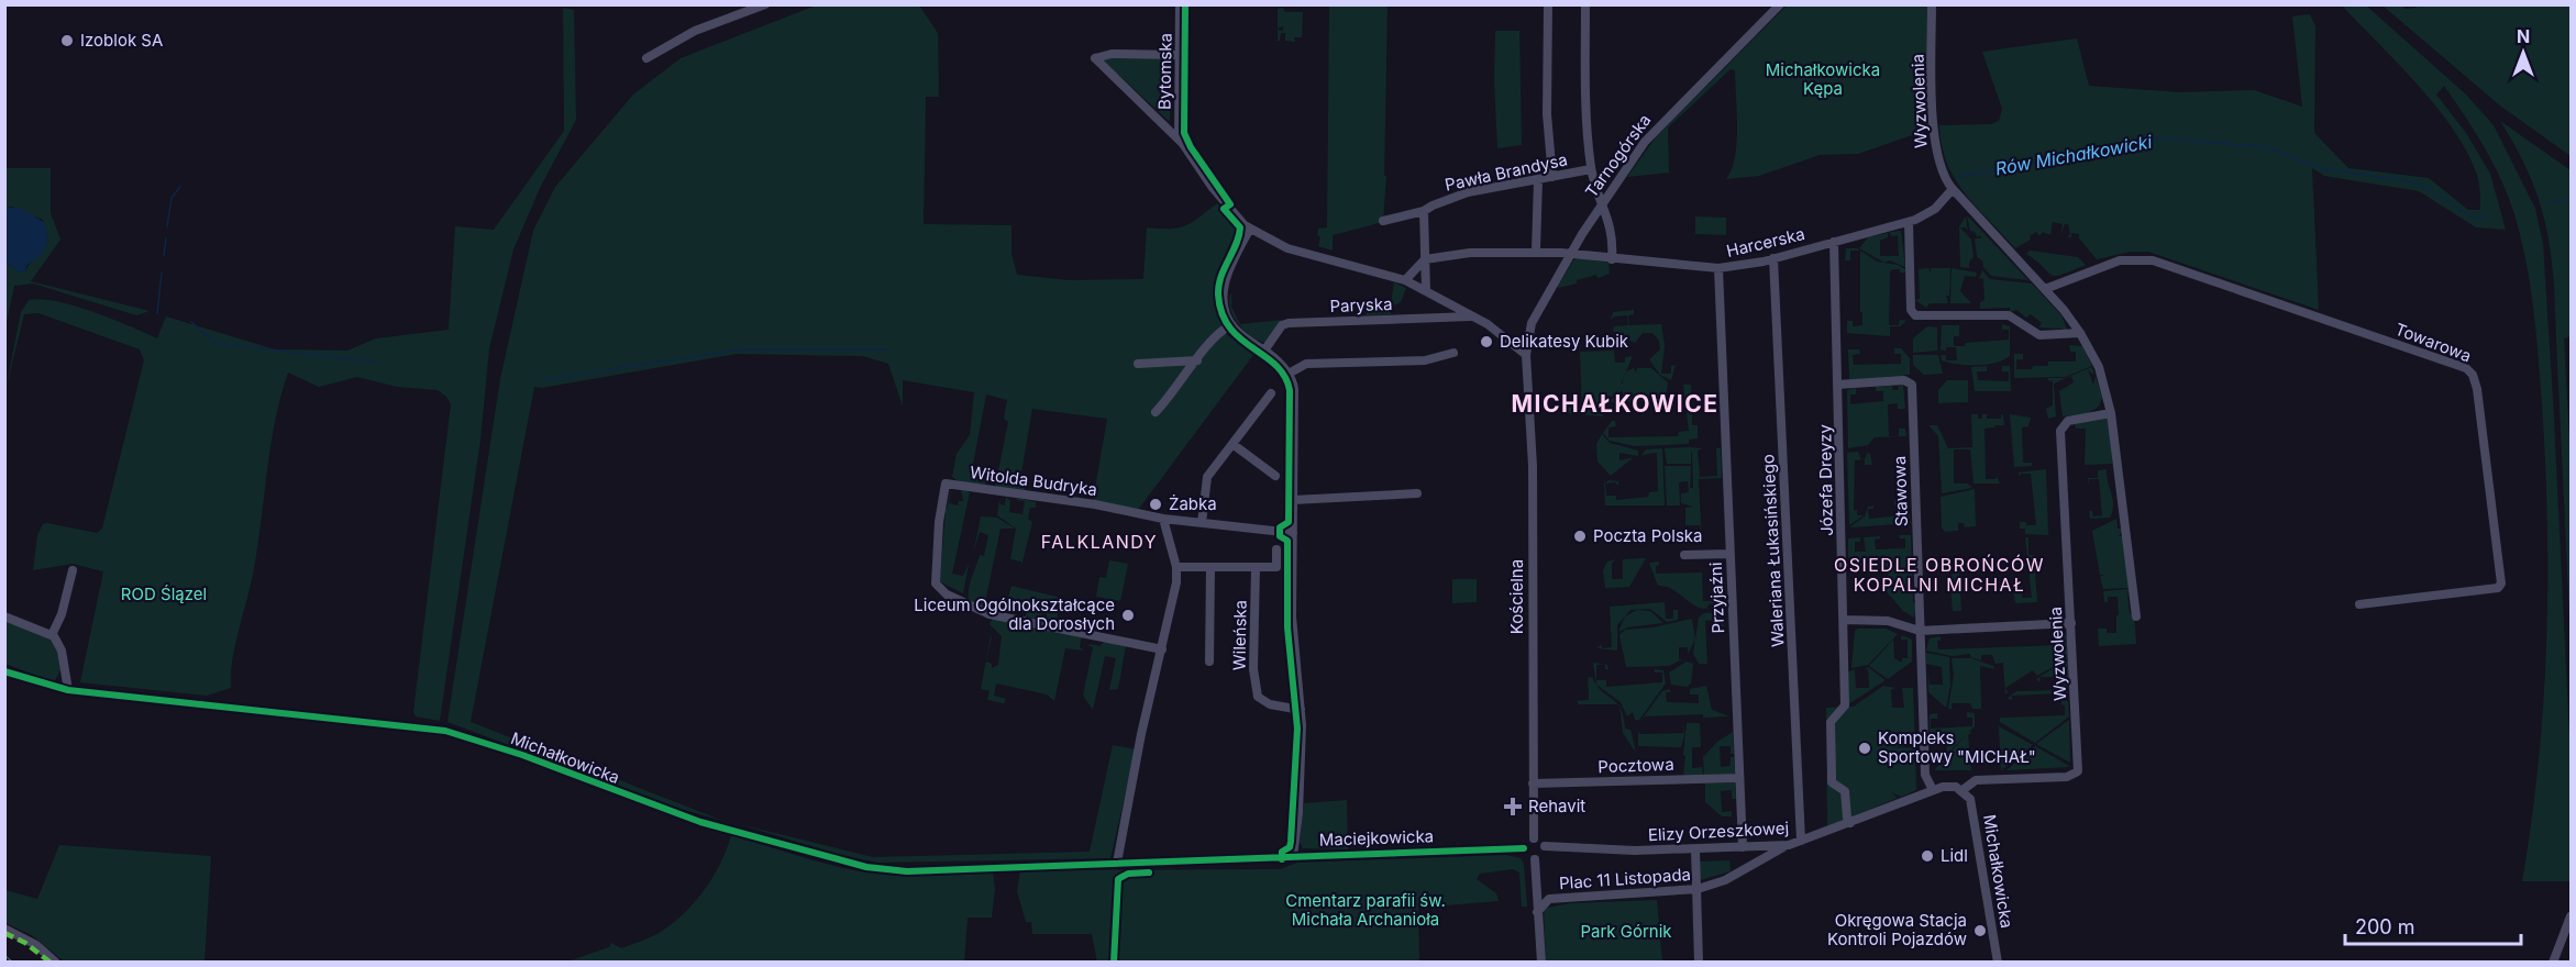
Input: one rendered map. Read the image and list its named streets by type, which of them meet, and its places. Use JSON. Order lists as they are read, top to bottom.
{
  "streets": {
    "street": [
      "Bytomska",
      "Wyzwolenia",
      "Tarnogórska",
      "Pawła Brandysa",
      "Harcerska",
      "Paryska",
      "Towarowa",
      "Józefa Dreyzy",
      "Witolda Budryka",
      "Stawowa",
      "Waleriana Łukasińskiego",
      "Kościelna",
      "Przyjaźni",
      "Wileńska",
      "Michałkowicka",
      "Pocztowa",
      "Elizy Orzeszkowej",
      "Maciejkowicka",
      "Plac 11 Listopada"
    ]
  },
  "crossings": [
    ["Wyzwolenia", "Harcerska"],
    ["Wyzwolenia", "Towarowa"],
    ["Wyzwolenia", "Michałkowicka"],
    ["Wyzwolenia", "Elizy Orzeszkowej"],
    ["Tarnogórska", "Harcerska"],
    ["Tarnogórska", "Kościelna"],
    ["Harcerska", "Józefa Dreyzy"],
    ["Harcerska", "Waleriana Łukasińskiego"],
    ["Harcerska", "Przyjaźni"],
    ["Józefa Dreyzy", "Stawowa"],
    ["Józefa Dreyzy", "Elizy Orzeszkowej"],
    ["Stawowa", "Elizy Orzeszkowej"],
    ["Waleriana Łukasińskiego", "Elizy Orzeszkowej"],
    ["Kościelna", "Pocztowa"],
    ["Kościelna", "Elizy Orzeszkowej"],
    ["Kościelna", "Maciejkowicka"],
    ["Przyjaźni", "Pocztowa"],
    ["Przyjaźni", "Elizy Orzeszkowej"],
    ["Michałkowicka", "Elizy Orzeszkowej"],
    ["Michałkowicka", "Maciejkowicka"],
    ["Elizy Orzeszkowej", "Maciejkowicka"],
    ["Elizy Orzeszkowej", "Plac 11 Listopada"]
  ],
  "districts": ["MICHAŁKOWICE", "FALKLANDY", "OSIEDLE OBROŃCÓW KOPALNI MICHAŁ"],
  "water": ["Rów Michałkowicki"],
  "parks": [
    "Michałkowicka Kępa",
    "ROD Ślązel",
    "Cmentarz parafii św. Michała Archanioła",
    "Park Górnik"
  ],
  "places": {
    "other": [
      "Izoblok SA",
      "Delikatesy Kubik",
      "Żabka",
      "Poczta Polska",
      "Liceum Ogólnokształcące dla Dorosłych",
      "Kompleks Sportowy \"MICHAŁ\"",
      "Lidl",
      "Okręgowa Stacja Kontroli Pojazdów"
    ],
    "health": ["Rehavit"]
  },
  "scale_bar": "200 m",
  "north": "top"
}
